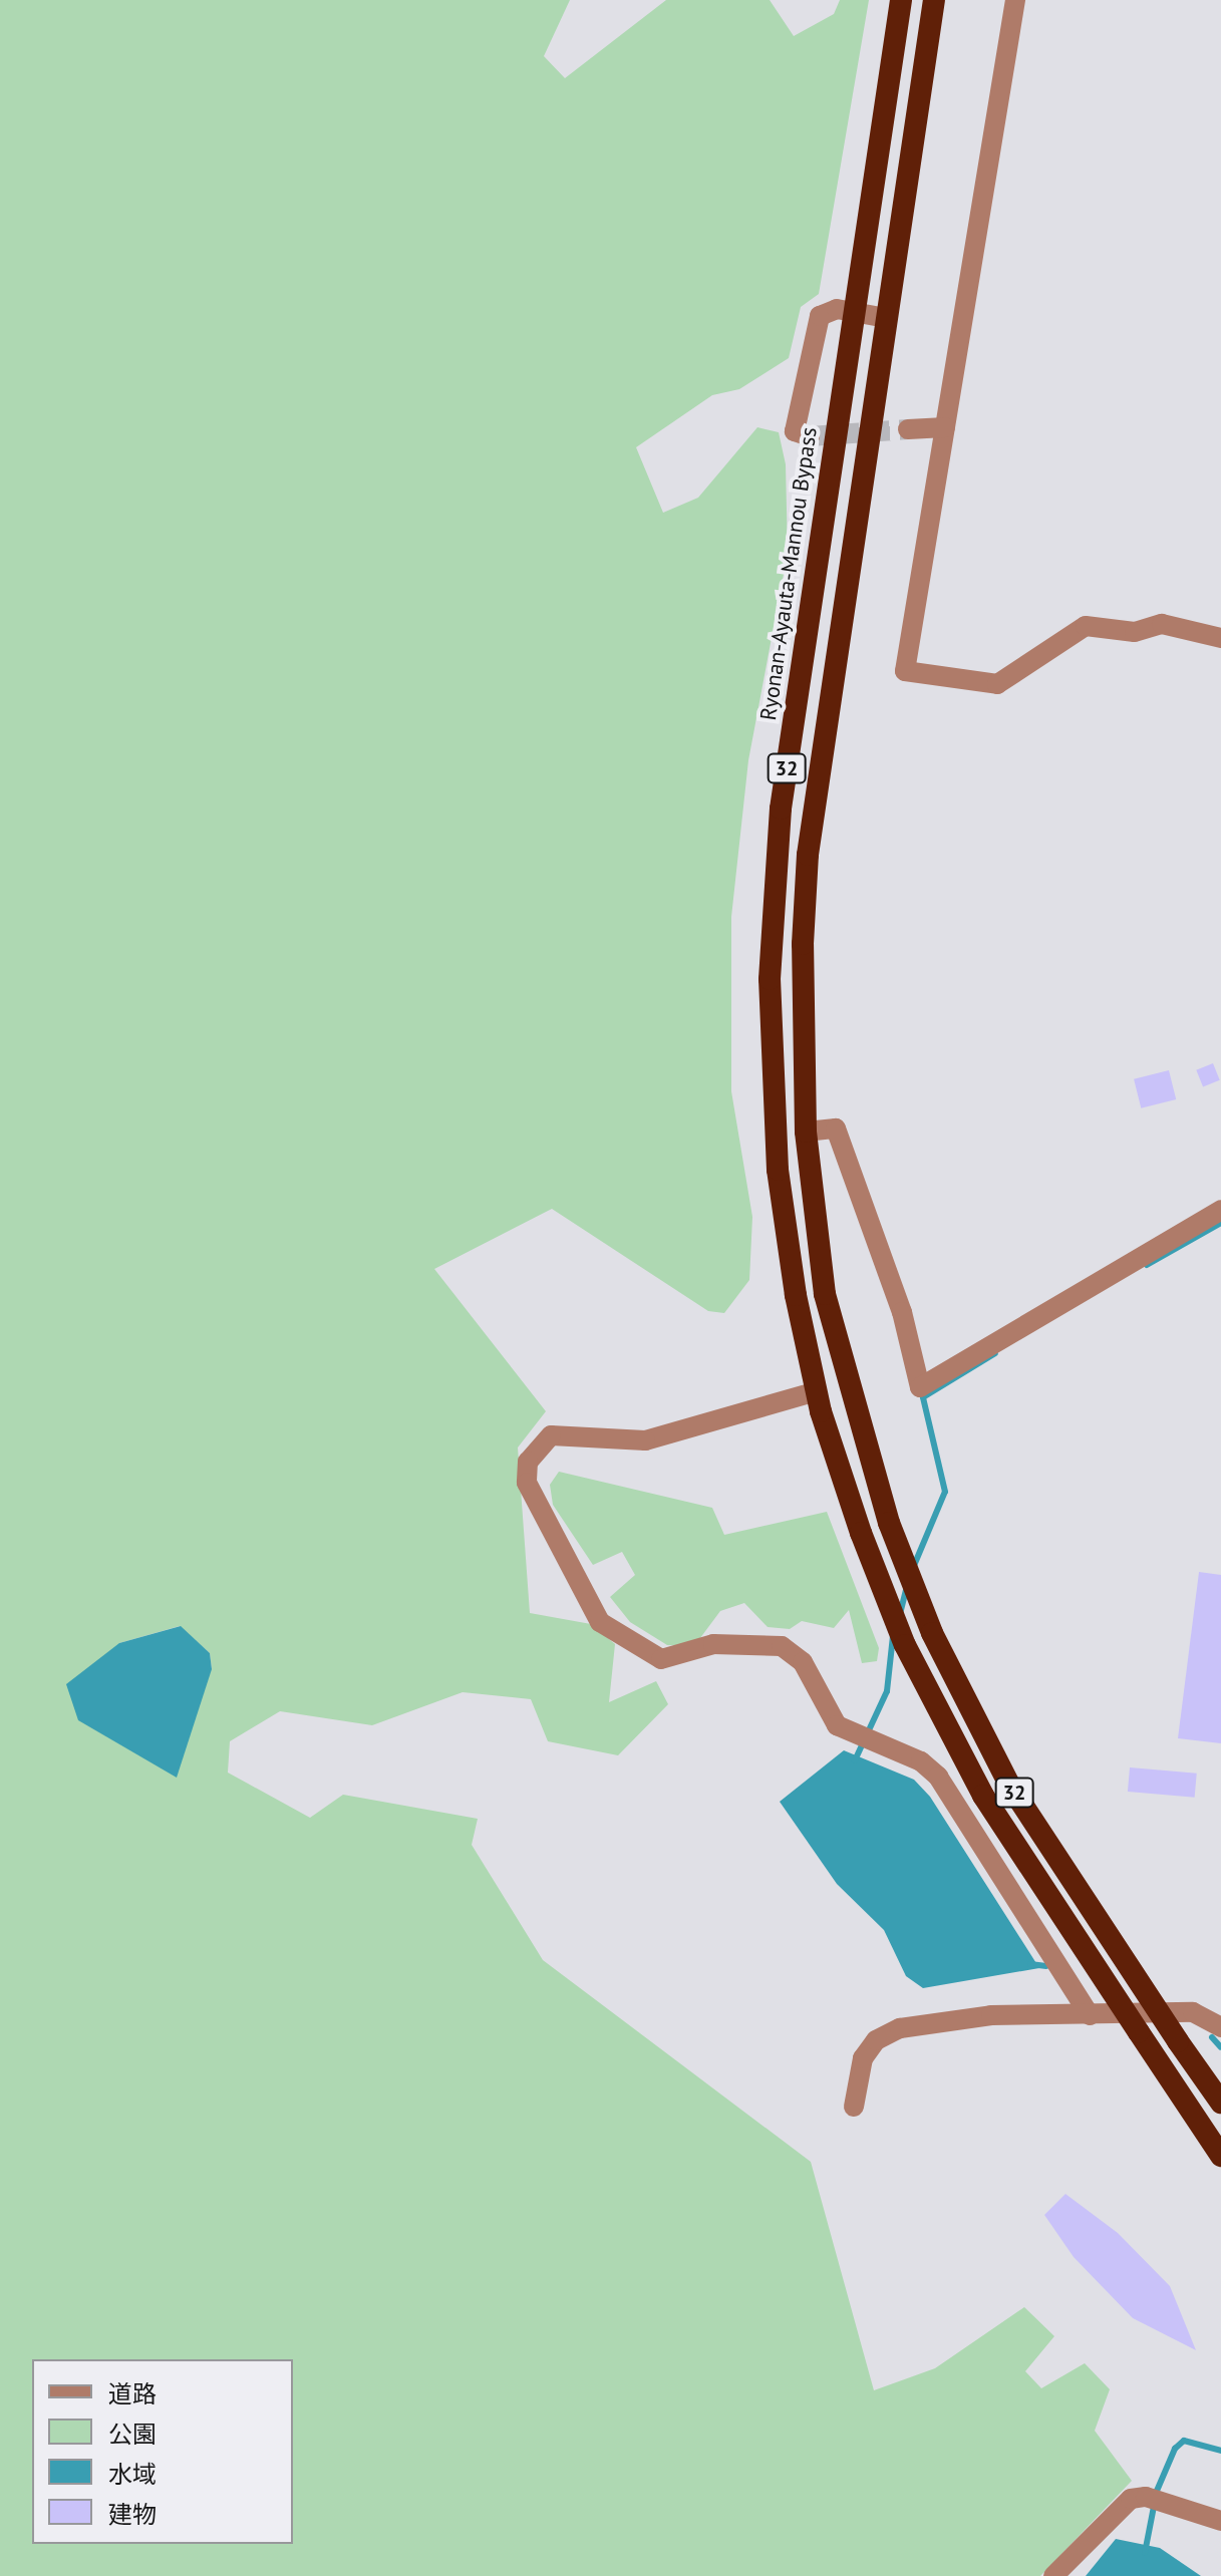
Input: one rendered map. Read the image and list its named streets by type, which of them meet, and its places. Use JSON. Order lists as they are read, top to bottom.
{
  "streets": {
    "highway": ["Ryonan-Ayauta-Mannou Bypass", "32"]
  },
  "legend": [
    "道路",
    "公園",
    "水域",
    "建物"
  ]
}
